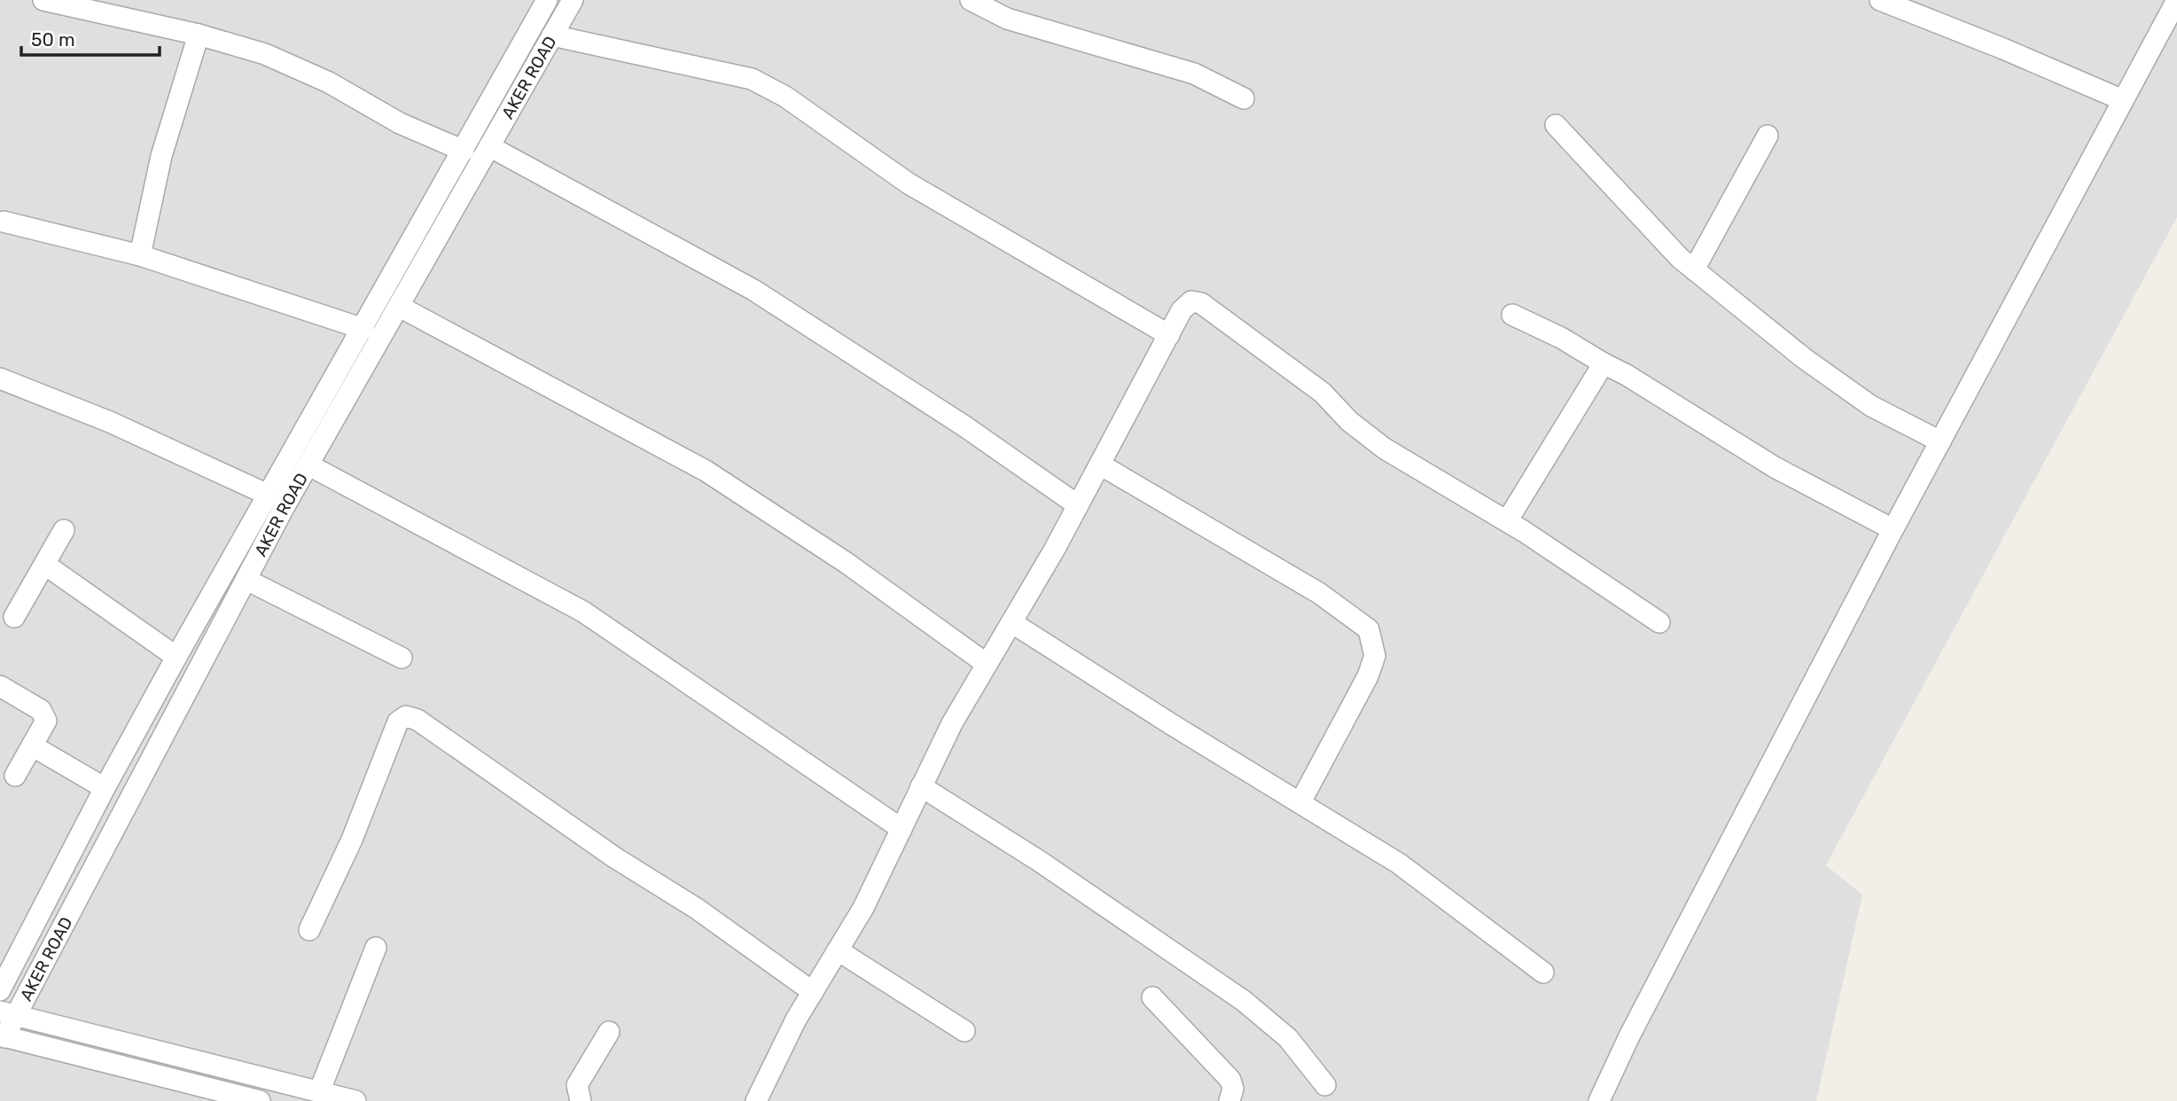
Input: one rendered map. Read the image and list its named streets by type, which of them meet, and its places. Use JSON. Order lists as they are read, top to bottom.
{
  "streets": {
    "street": ["AKER ROAD"]
  },
  "scale_bar": "50 m"
}
